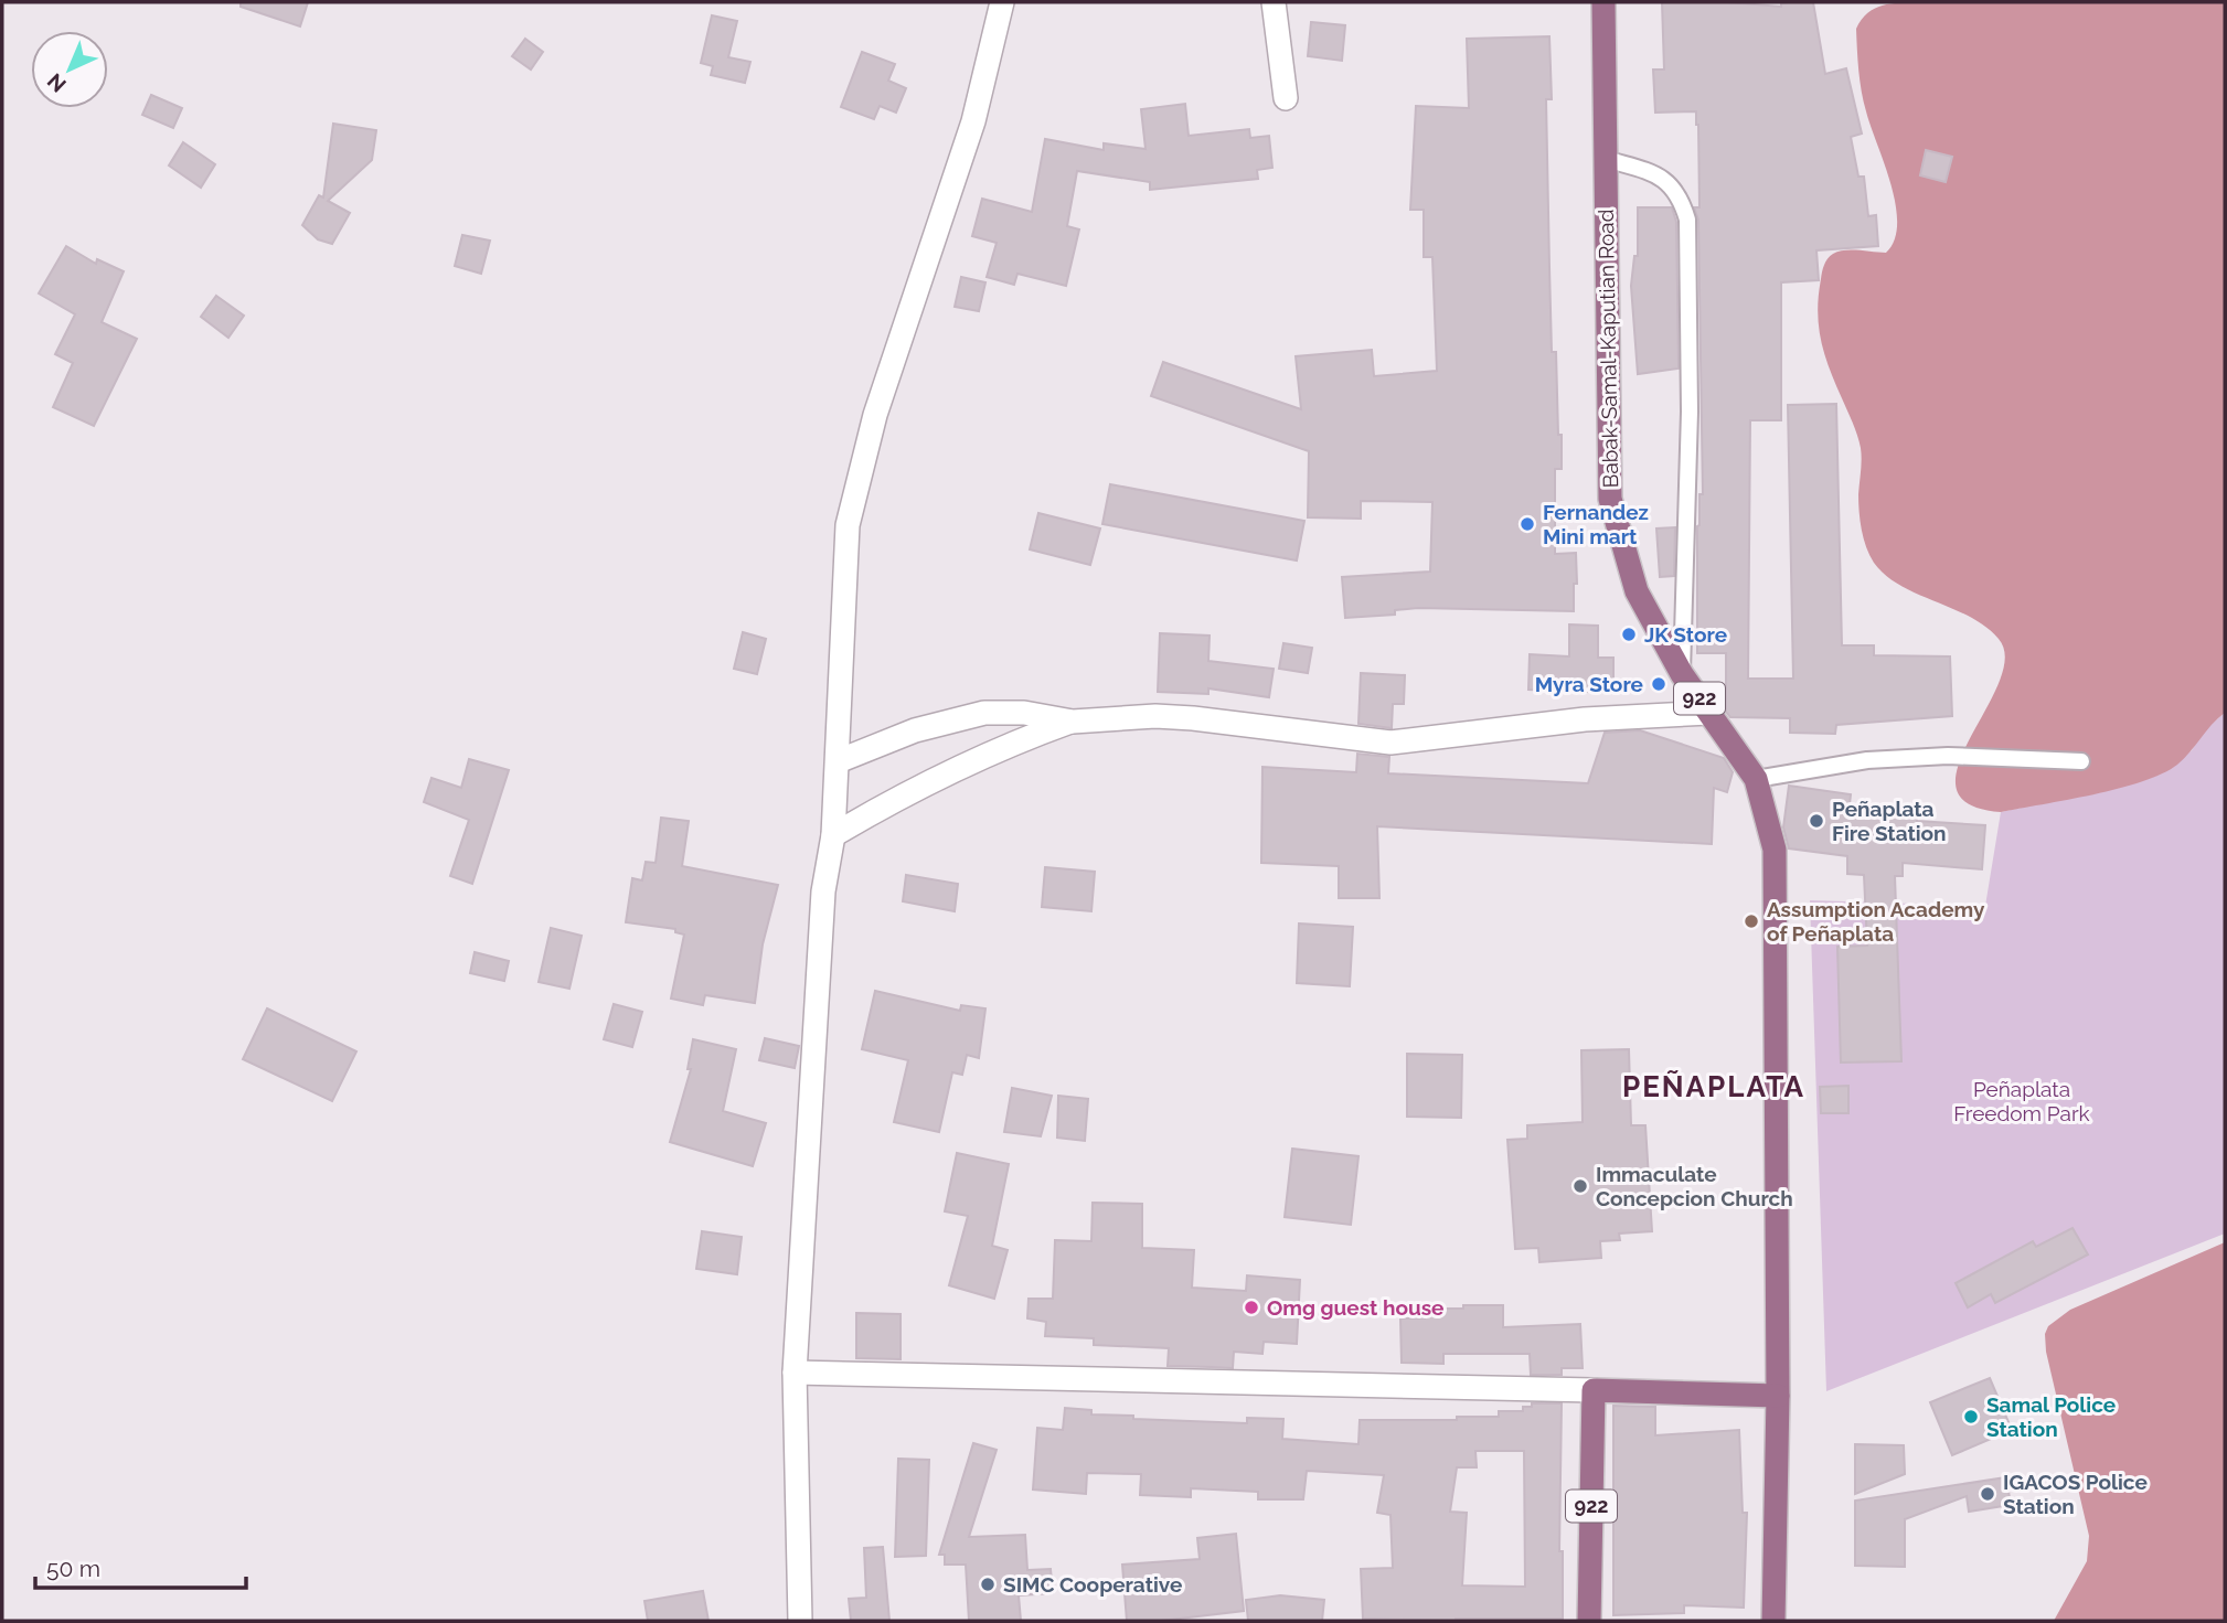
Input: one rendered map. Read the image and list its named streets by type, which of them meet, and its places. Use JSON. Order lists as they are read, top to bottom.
{
  "streets": {
    "main road": ["Babak-Samal-Kaputian Road", "922"]
  },
  "districts": ["PEÑAPLATA"],
  "parks": ["Peñaplata Freedom Park"],
  "places": [
    "Fernandez Mini mart",
    "JK Store",
    "Myra Store",
    "Peñaplata Fire Station",
    "Assumption Academy of Peñaplata",
    "Immaculate Concepcion Church",
    "Omg guest house",
    "Samal Police Station",
    "IGACOS Police Station",
    "SIMC Cooperative"
  ],
  "scale_bar": "50 m",
  "north": "bottom left"
}
